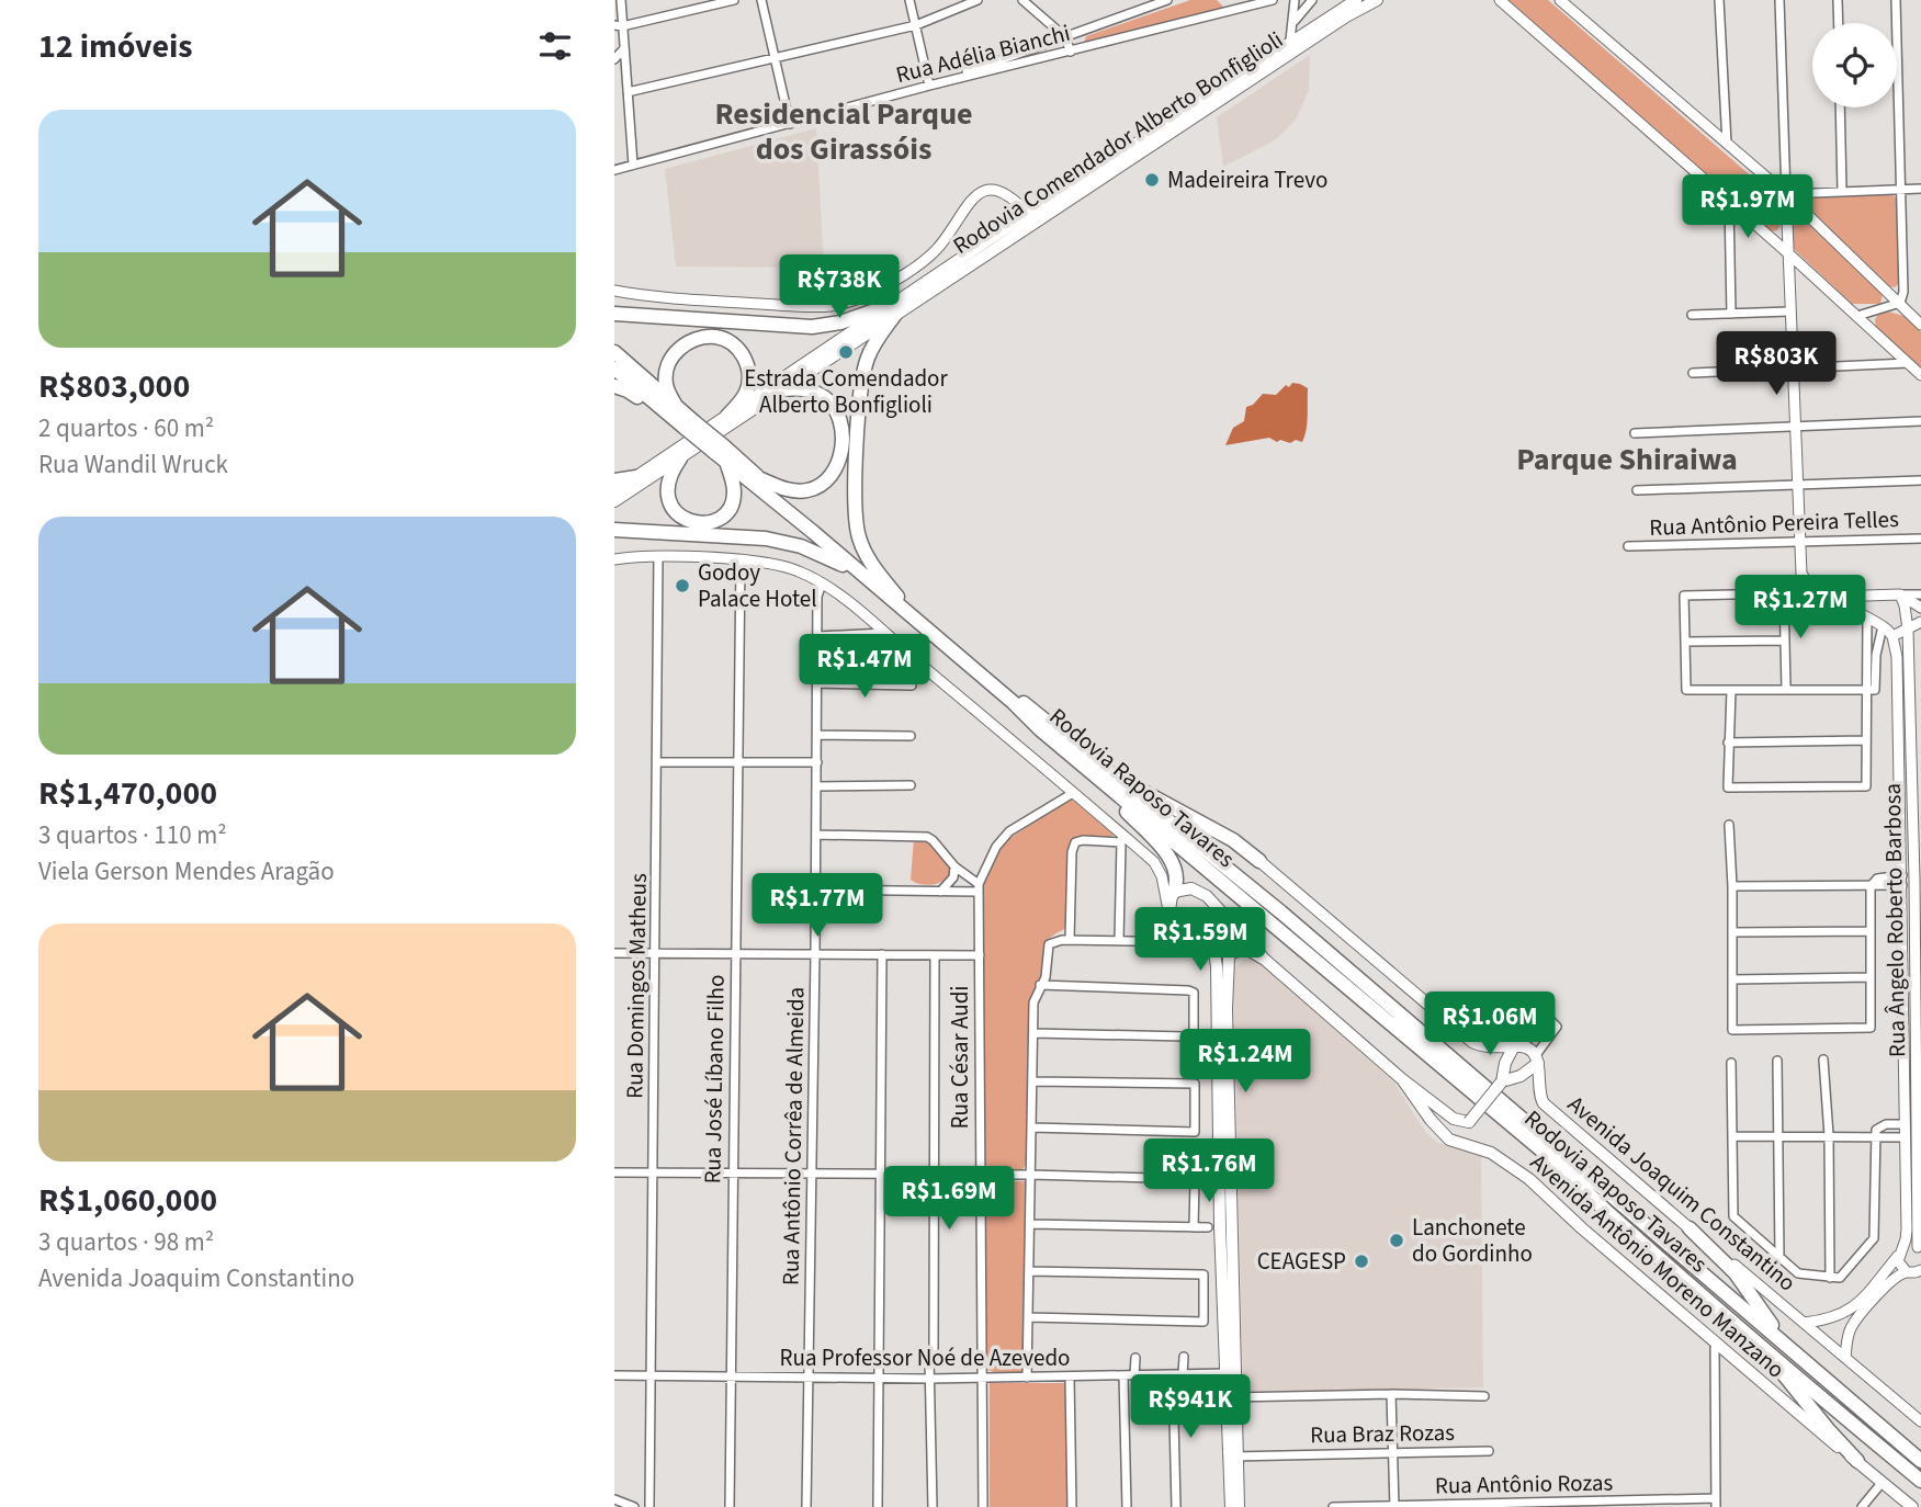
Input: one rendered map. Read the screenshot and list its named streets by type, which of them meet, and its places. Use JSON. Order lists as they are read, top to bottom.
{
  "streets": {
    "highway": ["Rodovia Raposo Tavares"],
    "main road": ["Rodovia Comendador Alberto Bonfiglioli", "Avenida Joaquim Constantino", "Avenida Antônio Moreno Manzano"],
    "street": [
      "Rua Adélia Bianchi",
      "Rua Antônio Pereira Telles",
      "Rua Ângelo Roberto Barbosa",
      "Rua Domingos Matheus",
      "Rua César Audi",
      "Rua José Líbano Filho",
      "Rua Antônio Corrêa de Almeida",
      "Rua Professor Noé de Azevedo",
      "Rua Braz Rozas",
      "Rua Antônio Rozas"
    ]
  },
  "crossings": [
    ["Rua Domingos Matheus", "Rua Professor Noé de Azevedo"],
    ["Rua César Audi", "Rua Professor Noé de Azevedo"],
    ["Rua José Líbano Filho", "Rua Professor Noé de Azevedo"],
    ["Rua Antônio Corrêa de Almeida", "Rua Professor Noé de Azevedo"]
  ],
  "districts": ["Residencial Parque dos Girassóis", "Parque Shiraiwa"],
  "places": [
    "Madeireira Trevo",
    "Estrada Comendador Alberto Bonfiglioli",
    "Godoy Palace Hotel",
    "Lanchonete do Gordinho",
    "CEAGESP"
  ],
  "page": {
    "heading": "12 imóveis",
    "list": [
      {
        "name": "R$803,000",
        "note": "2 quartos · 60 m² · Rua Wandil Wruck"
      },
      {
        "name": "R$1,470,000",
        "note": "3 quartos · 110 m² · Viela Gerson Mendes Aragão"
      },
      {
        "name": "R$1,060,000",
        "note": "3 quartos · 98 m² · Avenida Joaquim Constantino"
      }
    ],
    "price": [
      "R$1.97M",
      "R$738K",
      "R$803K",
      "R$1.27M",
      "R$1.47M",
      "R$1.77M",
      "R$1.59M",
      "R$1.06M",
      "R$1.24M",
      "R$1.76M",
      "R$1.69M",
      "R$941K"
    ]
  }
}
